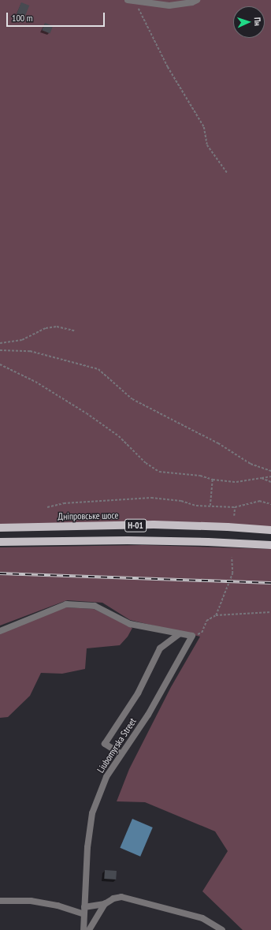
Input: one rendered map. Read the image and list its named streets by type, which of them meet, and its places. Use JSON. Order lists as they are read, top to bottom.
{
  "streets": {
    "main road": ["Дніпровське шосе", "Н-01"],
    "street": ["Liubomyrska Street"]
  },
  "scale_bar": "100 m",
  "north": "right"
}
